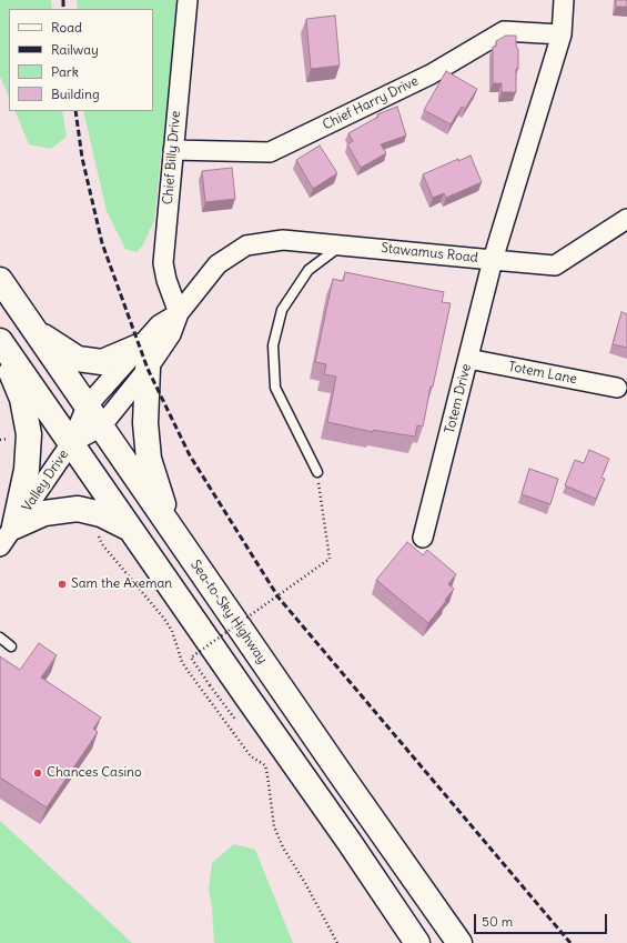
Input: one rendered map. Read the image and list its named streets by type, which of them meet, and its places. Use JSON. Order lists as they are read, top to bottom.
{
  "streets": {
    "highway": ["Sea-to-Sky Highway"],
    "street": [
      "Chief Harry Drive",
      "Chief Billy Drive",
      "Stawamus Road",
      "Totem Lane",
      "Totem Drive",
      "Valley Drive"
    ]
  },
  "crossings": [
    ["Chief Harry Drive", "Chief Billy Drive"],
    ["Chief Harry Drive", "Stawamus Road"],
    ["Chief Billy Drive", "Stawamus Road"],
    ["Stawamus Road", "Totem Drive"],
    ["Stawamus Road", "Valley Drive"],
    ["Stawamus Road", "Sea-to-Sky Highway"],
    ["Totem Lane", "Totem Drive"],
    ["Valley Drive", "Sea-to-Sky Highway"]
  ],
  "places": ["Sam the Axeman", "Chances Casino"],
  "legend": [
    "Road",
    "Railway",
    "Park",
    "Building"
  ],
  "scale_bar": "50 m"
}
